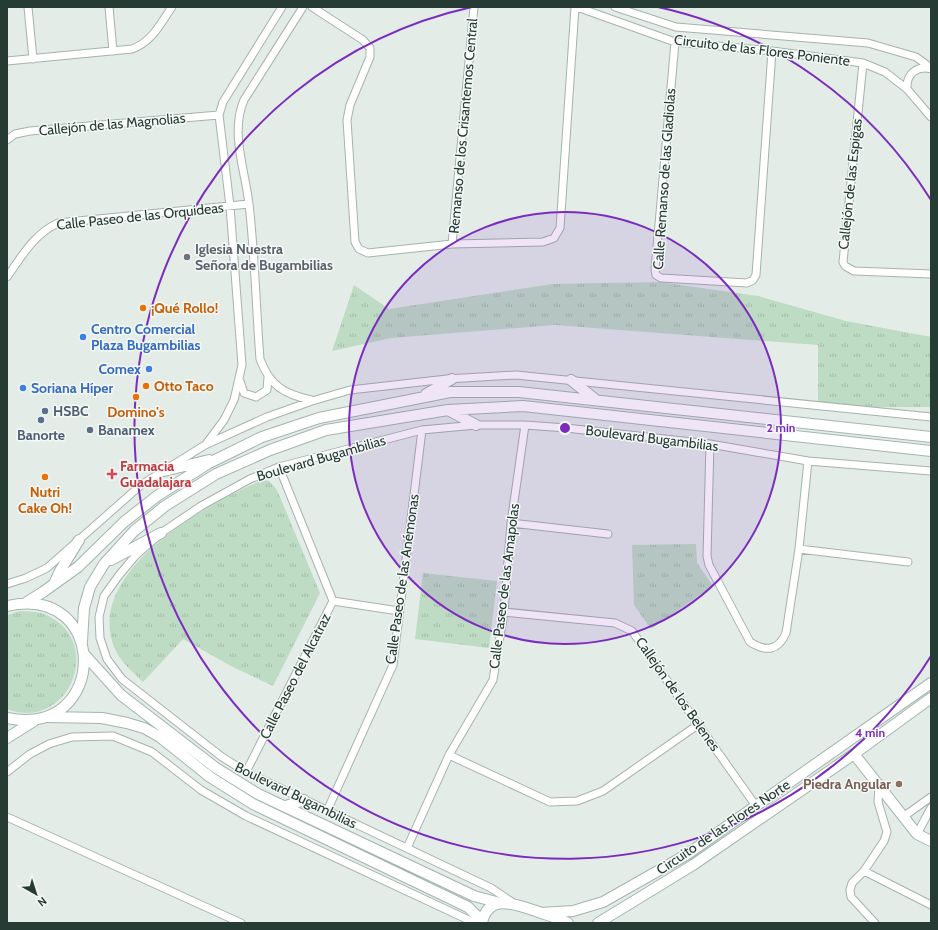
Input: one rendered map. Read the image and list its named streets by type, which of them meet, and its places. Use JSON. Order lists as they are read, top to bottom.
{
  "streets": {
    "street": [
      "Circuito de las Flores Poniente",
      "Callejón de las Magnolias",
      "Remanso de los Crisantemos Central",
      "Calle Remanso de las Gladiolas",
      "Callejón de las Espigas",
      "Calle Paseo de las Orquideas",
      "Boulevard Bugambilias",
      "Calle Paseo de las Anémonas",
      "Calle Paseo de las Amapolas",
      "Calle Paseo del Alcatraz",
      "Callejón de los Belenes",
      "Circuito de las Flores Norte"
    ]
  },
  "crossings": [
    ["Circuito de las Flores Poniente", "Calle Remanso de las Gladiolas"],
    ["Circuito de las Flores Poniente", "Callejón de las Espigas"],
    ["Boulevard Bugambilias", "Calle Paseo de las Anémonas"],
    ["Boulevard Bugambilias", "Calle Paseo de las Amapolas"],
    ["Boulevard Bugambilias", "Calle Paseo del Alcatraz"],
    ["Boulevard Bugambilias", "Circuito de las Flores Norte"],
    ["Calle Paseo de las Amapolas", "Callejón de los Belenes"],
    ["Callejón de los Belenes", "Circuito de las Flores Norte"]
  ],
  "places": {
    "other": [
      "Iglesia Nuestra Señora de Bugambilias",
      "¡Qué Rollo!",
      "Centro Comercial Plaza Bugambilias",
      "Comex",
      "Otto Taco",
      "Soriana Híper",
      "Domino's",
      "HSBC",
      "Banorte",
      "Banamex",
      "Nutri Cake Oh!",
      "Piedra Angular"
    ],
    "health": ["Farmacia Guadalajara"]
  },
  "north": "bottom right",
  "rings": ["2 min", "4 min"]
}
